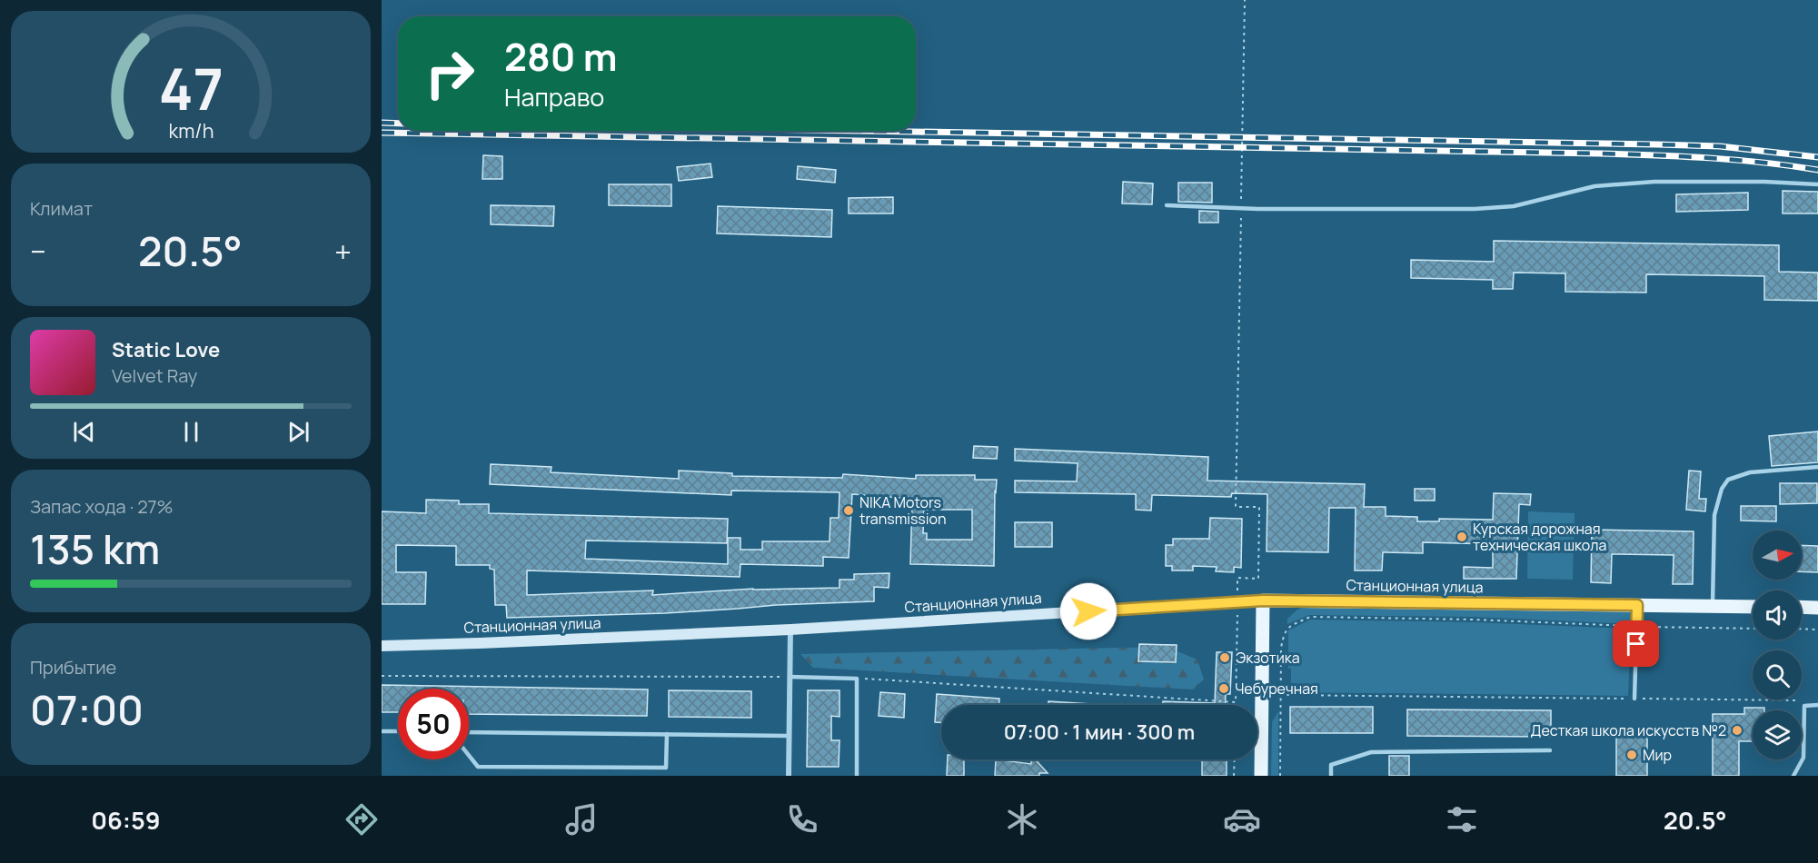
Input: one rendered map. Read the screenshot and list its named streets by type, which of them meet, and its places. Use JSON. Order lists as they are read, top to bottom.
{
  "streets": {
    "main road": ["Станционная улица"]
  },
  "places": [
    "NIKA Motors transmission",
    "Курская дорожная техническая школа",
    "Экзотика",
    "Чебуречная",
    "Десткая школа искусств №2",
    "Мир"
  ],
  "north": "right",
  "page": {
    "turn": ["280 m", "Направо"],
    "tile": [
      "Климат",
      ["Запас хода · 27%", "135 km"],
      ["Прибытие", "07:00"]
    ],
    "heat": ["−", "20.5°", "+"],
    "song": ["Static Love", "Velvet Ray"],
    "limit": "50",
    "trip": "07:00 · 1 мин · 300 m",
    "tabs": ["06:59", "20.5°"],
    "gauge": ["47", "km/h"]
  }
}
